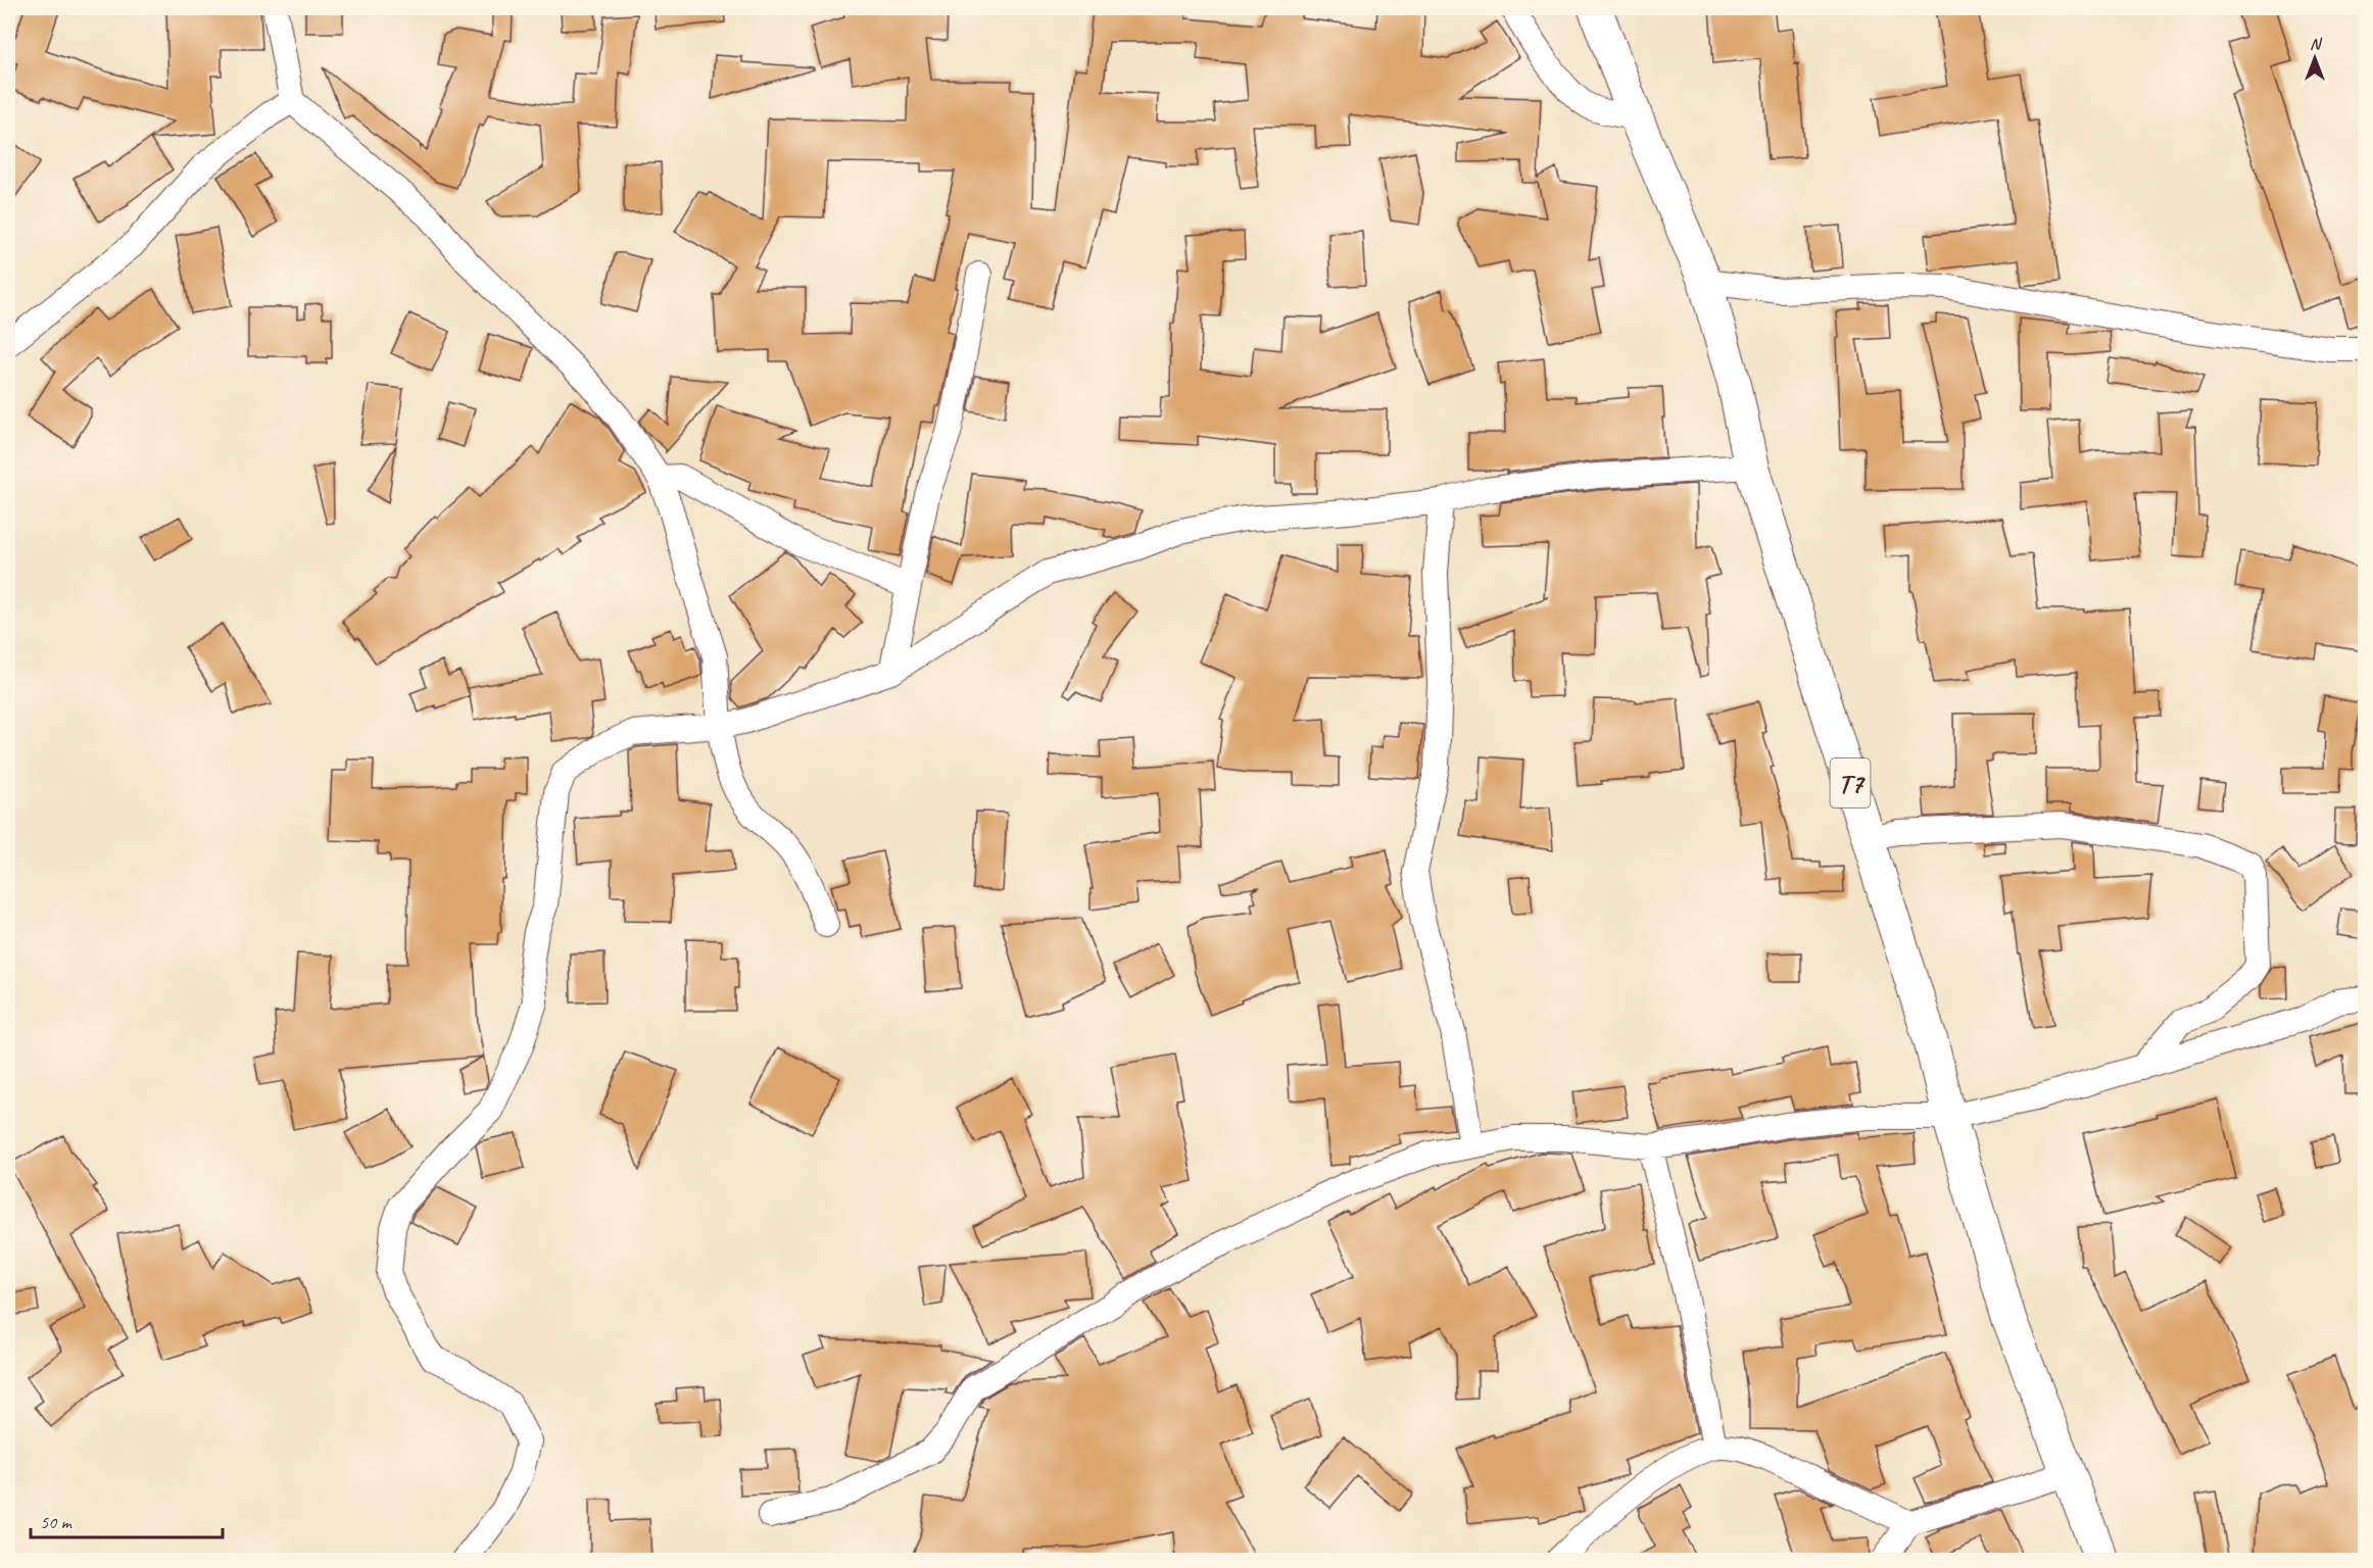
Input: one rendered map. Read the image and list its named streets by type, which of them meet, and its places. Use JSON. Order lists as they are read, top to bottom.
{
  "streets": {
    "highway": ["T7"]
  },
  "scale_bar": "50 m",
  "north": "top"
}
